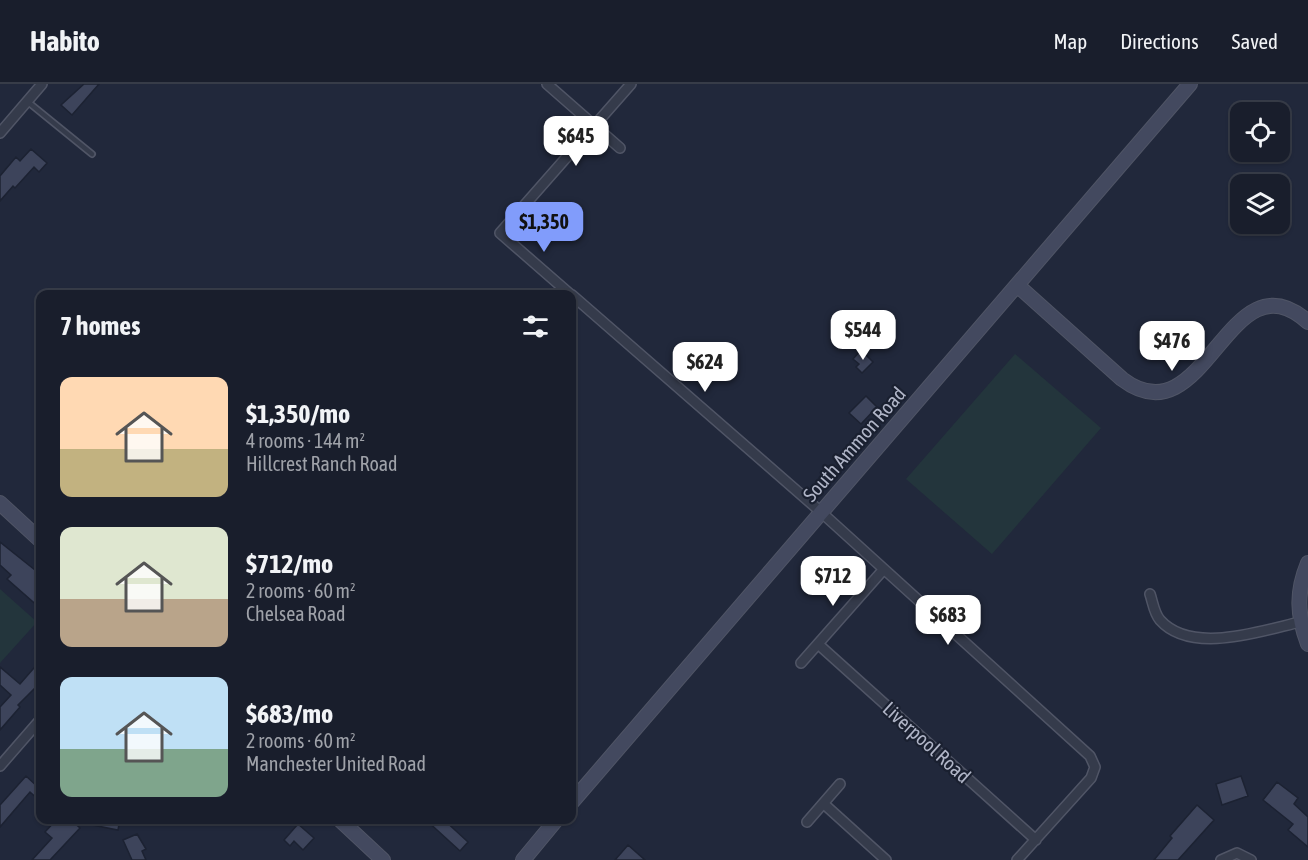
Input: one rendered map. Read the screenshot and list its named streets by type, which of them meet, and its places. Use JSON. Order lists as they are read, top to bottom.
{
  "streets": {
    "street": ["South Ammon Road", "Liverpool Road"]
  },
  "page": {
    "header": "Habito",
    "nav": ["Map", "Directions", "Saved"],
    "price": [
      "$645",
      "$1,350",
      "$544",
      "$476",
      "$624",
      "$712",
      "$683"
    ],
    "heading": "7 homes",
    "list": [
      {
        "name": "$1,350/mo",
        "note": "4 rooms · 144 m² · Hillcrest Ranch Road"
      },
      {
        "name": "$712/mo",
        "note": "2 rooms · 60 m² · Chelsea Road"
      },
      {
        "name": "$683/mo",
        "note": "2 rooms · 60 m² · Manchester United Road"
      }
    ]
  }
}
